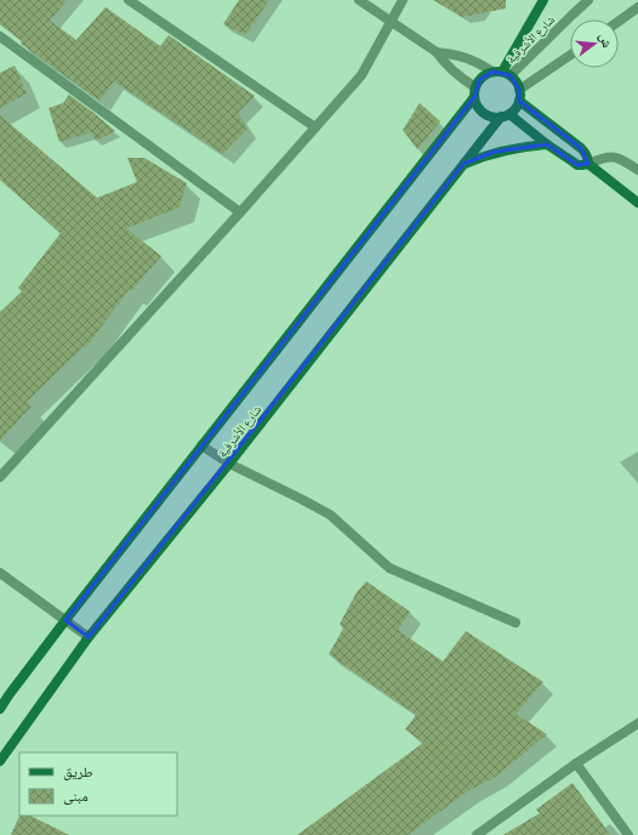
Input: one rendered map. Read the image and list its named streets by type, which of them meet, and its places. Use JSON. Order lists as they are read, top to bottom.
{
  "streets": {
    "street": ["شارع الأشرفية"]
  },
  "legend": ["طريق", "مبنى"],
  "north": "right"
}
